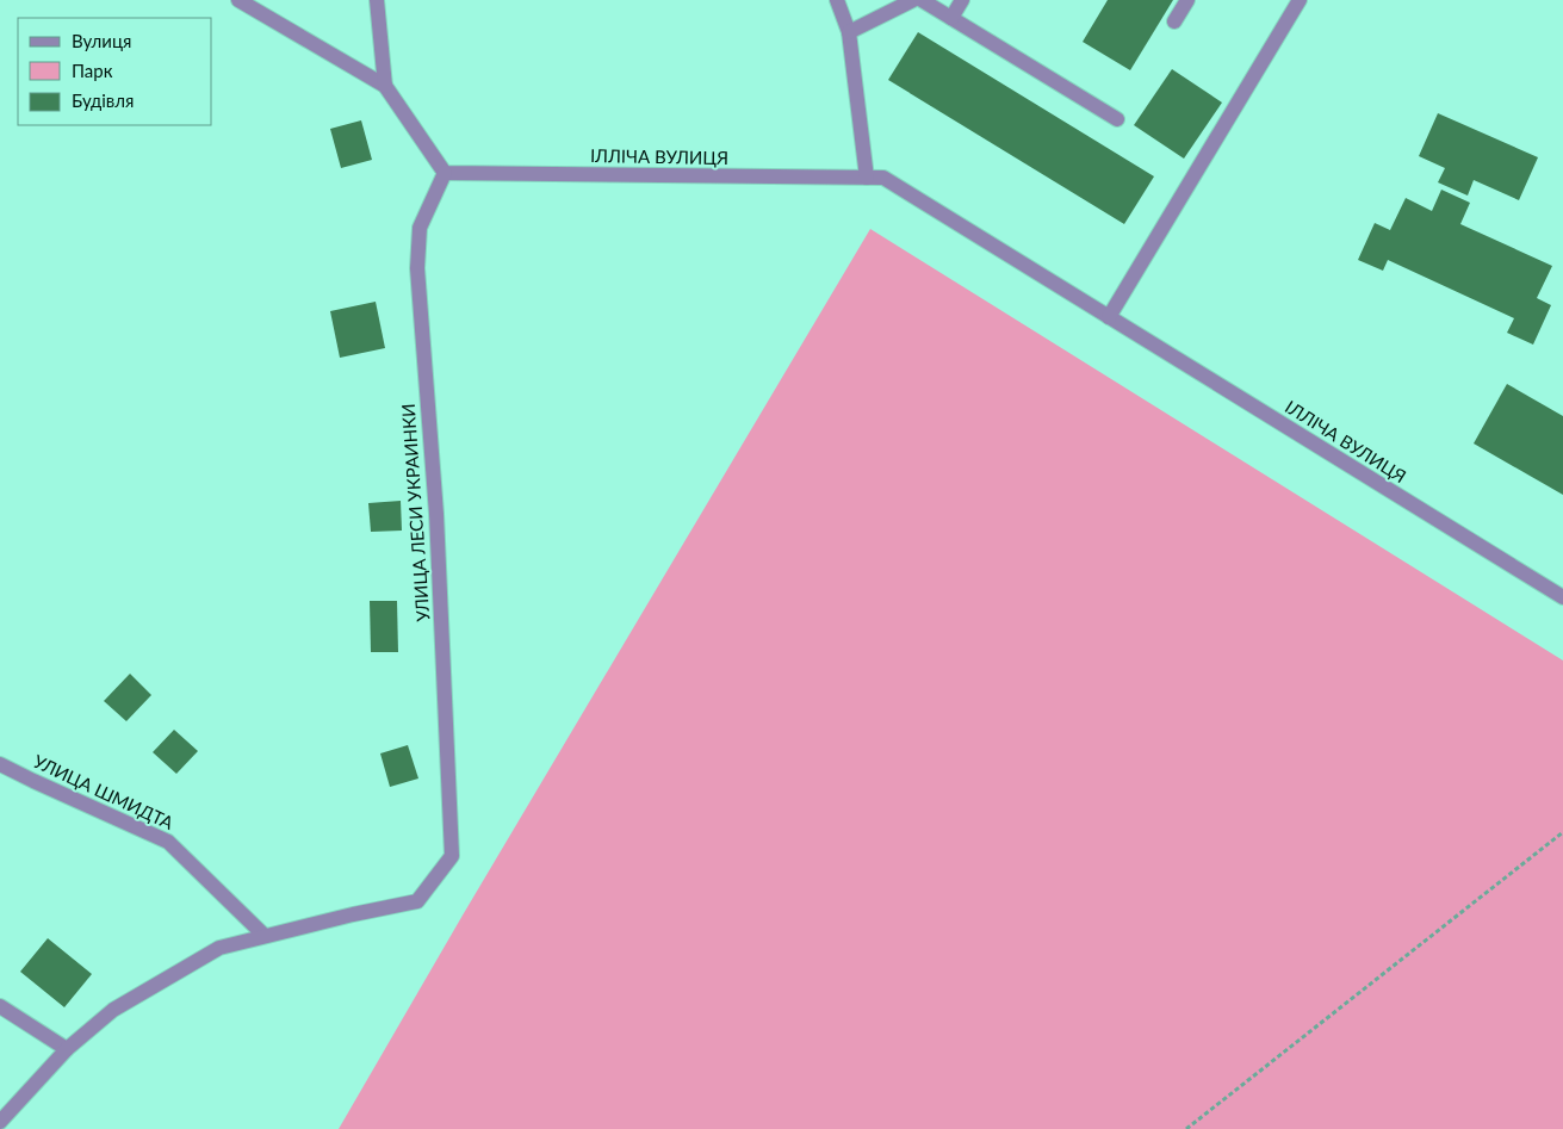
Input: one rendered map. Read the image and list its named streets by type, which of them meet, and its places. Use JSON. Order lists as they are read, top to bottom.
{
  "streets": {
    "street": ["ІЛЛІЧА ВУЛИЦЯ", "УЛИЦА ЛЕСИ УКРАИНКИ", "УЛИЦА ШМИДТА"]
  },
  "crossings": [
    ["ІЛЛІЧА ВУЛИЦЯ", "УЛИЦА ЛЕСИ УКРАИНКИ"],
    ["УЛИЦА ЛЕСИ УКРАИНКИ", "УЛИЦА ШМИДТА"]
  ],
  "legend": ["Вулиця", "Парк", "Будівля"]
}
